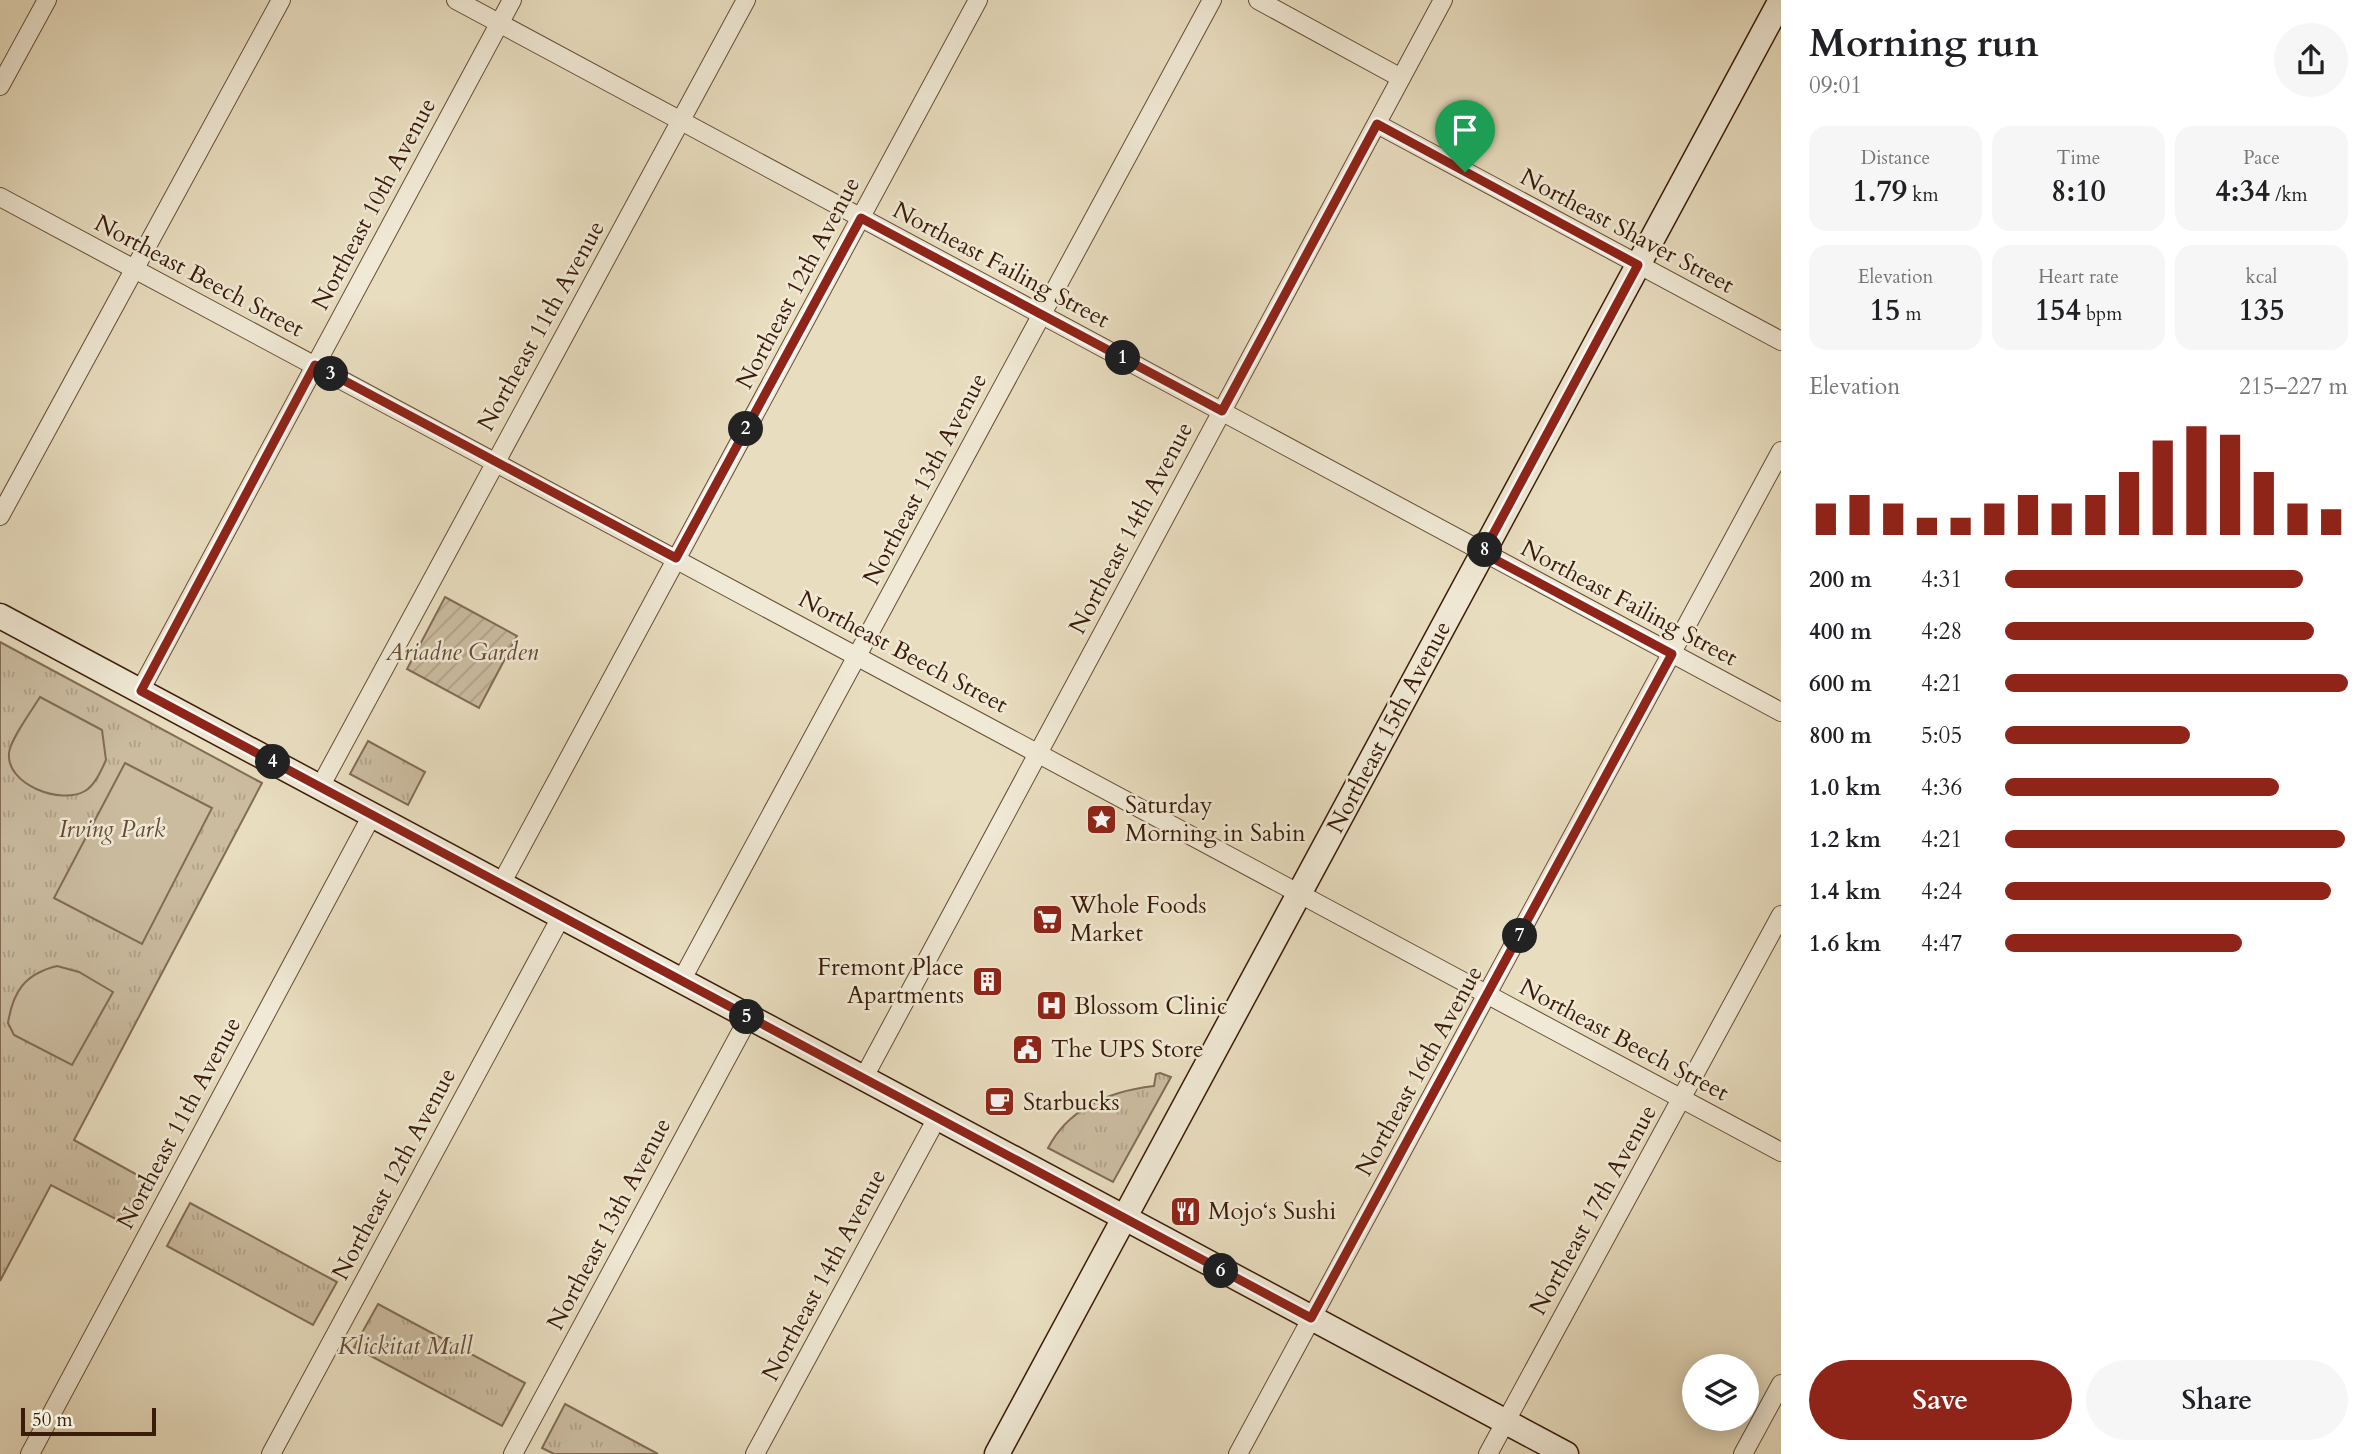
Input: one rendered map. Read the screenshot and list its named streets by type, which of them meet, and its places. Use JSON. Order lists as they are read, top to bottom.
{
  "streets": {
    "main road": ["Northeast 15th Avenue"],
    "street": [
      "Northeast 10th Avenue",
      "Northeast Shaver Street",
      "Northeast Failing Street",
      "Northeast Beech Street",
      "Northeast 12th Avenue",
      "Northeast 11th Avenue",
      "Northeast 13th Avenue",
      "Northeast 14th Avenue",
      "Northeast 16th Avenue",
      "Northeast 17th Avenue"
    ]
  },
  "crossings": [
    ["Northeast 10th Avenue", "Northeast Failing Street"],
    ["Northeast 10th Avenue", "Northeast Beech Street"],
    ["Northeast Shaver Street", "Northeast 14th Avenue"],
    ["Northeast Shaver Street", "Northeast 15th Avenue"],
    ["Northeast Failing Street", "Northeast 12th Avenue"],
    ["Northeast Failing Street", "Northeast 11th Avenue"],
    ["Northeast Failing Street", "Northeast 13th Avenue"],
    ["Northeast Failing Street", "Northeast 14th Avenue"],
    ["Northeast Failing Street", "Northeast 15th Avenue"],
    ["Northeast Failing Street", "Northeast 16th Avenue"],
    ["Northeast Beech Street", "Northeast 12th Avenue"],
    ["Northeast Beech Street", "Northeast 11th Avenue"],
    ["Northeast Beech Street", "Northeast 13th Avenue"],
    ["Northeast Beech Street", "Northeast 14th Avenue"],
    ["Northeast Beech Street", "Northeast 15th Avenue"],
    ["Northeast Beech Street", "Northeast 16th Avenue"],
    ["Northeast Beech Street", "Northeast 17th Avenue"]
  ],
  "parks": ["Ariadne Garden", "Irving Park", "Klickitat Mall"],
  "places": {
    "place": ["Saturday Morning in Sabin"],
    "supermarket": ["Whole Foods Market"],
    "building": ["Fremont Place Apartments"],
    "hospital": ["Blossom Clinic"],
    "public building": ["The UPS Store"],
    "cafe": ["Starbucks"],
    "restaurant": ["Mojo‘s Sushi"]
  },
  "scale_bar": "50 m",
  "page": {
    "heading": ["Morning run", "09:01"],
    "stats": [
      ["Distance", "1.79 km"],
      ["Time", "8:10"],
      ["Pace", "4:34 /km"],
      ["Elevation", "15 m"],
      ["Heart rate", "154 bpm"],
      ["kcal", "135"]
    ],
    "pins": [
      "1",
      "3",
      "2",
      "8",
      "4",
      "7",
      "5",
      "6"
    ],
    "chart": ["Elevation", "215–227 m"],
    "list": [
      {
        "name": "200 m",
        "note": "4:31"
      },
      {
        "name": "400 m",
        "note": "4:28"
      },
      {
        "name": "600 m",
        "note": "4:21"
      },
      {
        "name": "800 m",
        "note": "5:05"
      },
      {
        "name": "1.0 km",
        "note": "4:36"
      },
      {
        "name": "1.2 km",
        "note": "4:21"
      },
      {
        "name": "1.4 km",
        "note": "4:24"
      },
      {
        "name": "1.6 km",
        "note": "4:47"
      }
    ],
    "buttons": ["Save", "Share"],
    "scale": "50 m"
  }
}
